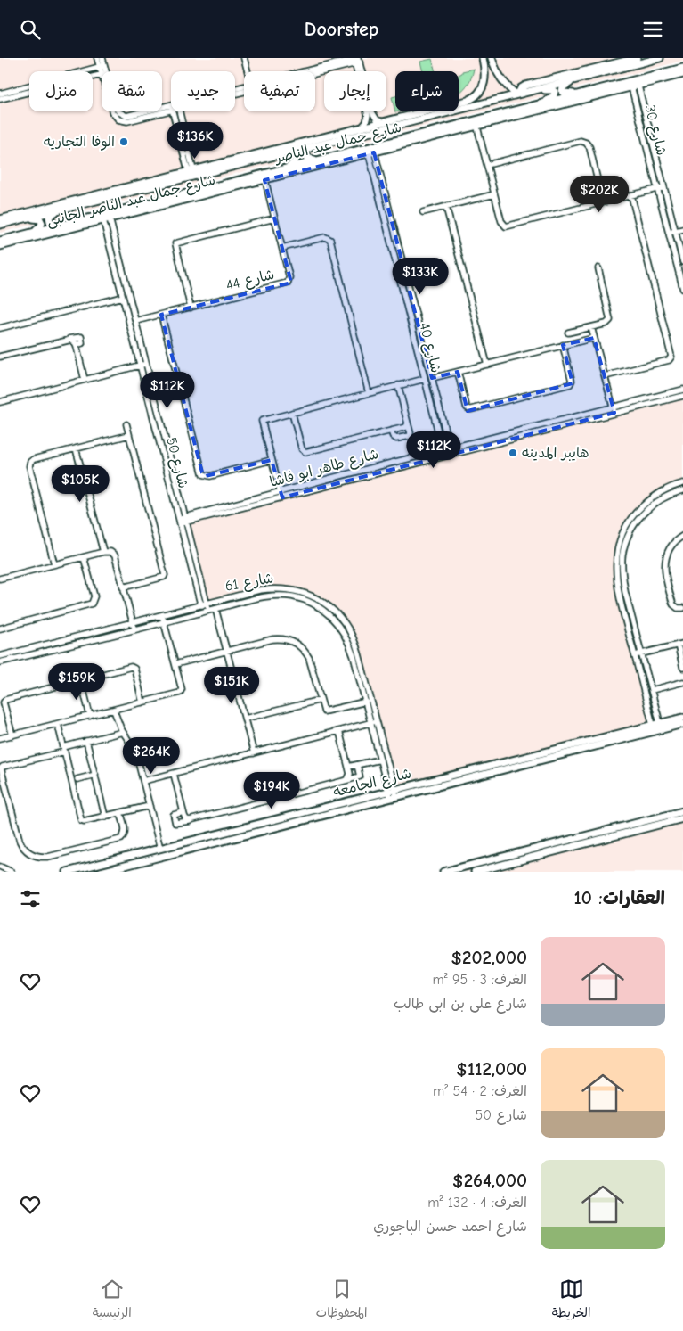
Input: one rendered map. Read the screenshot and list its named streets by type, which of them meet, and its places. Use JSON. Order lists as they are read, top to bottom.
{
  "streets": {
    "main road": ["شارع جمال عبد الناصر", "شارع جمال عبد الناصر الجانبى", "شارع الجامعه"],
    "street": [
      "شارع 30",
      "شارع 44",
      "شارع 40",
      "شارع 50",
      "شارع طاهر ابو فاشا",
      "شارع 61"
    ]
  },
  "crossings": [
    ["شارع 30", "شارع جمال عبد الناصر الجانبى"],
    ["شارع جمال عبد الناصر", "شارع جمال عبد الناصر الجانبى"],
    ["شارع جمال عبد الناصر", "شارع 44"],
    ["شارع جمال عبد الناصر", "شارع 40"],
    ["شارع جمال عبد الناصر الجانبى", "شارع 44"],
    ["شارع جمال عبد الناصر الجانبى", "شارع 40"],
    ["شارع جمال عبد الناصر الجانبى", "شارع 50"],
    ["شارع 44", "شارع 50"],
    ["شارع 40", "شارع طاهر ابو فاشا"],
    ["شارع 50", "شارع طاهر ابو فاشا"],
    ["شارع 50", "شارع 61"],
    ["شارع 61", "شارع الجامعه"]
  ],
  "places": ["الوفا التجاريه", "هايبر المدينه"],
  "page": {
    "header": "Doorstep",
    "chip": [
      "شراء",
      "إيجار",
      "تصفية",
      "جديد",
      "شقة",
      "منزل"
    ],
    "price": [
      "$136K",
      "$202K",
      "$133K",
      "$112K",
      "$112K",
      "$105K",
      "$159K",
      "$151K",
      "$264K",
      "$194K"
    ],
    "heading": "العقارات: 10",
    "list": [
      {
        "name": "$202,000",
        "note": "الغرف: 3 · 95 m² · شارع على بن ابى طالب"
      },
      {
        "name": "$112,000",
        "note": "الغرف: 2 · 54 m² · شارع 50"
      },
      {
        "name": "$264,000",
        "note": "الغرف: 4 · 132 m² · شارع احمد حسن الباجوري"
      }
    ],
    "tabs": ["الخريطة", "المحفوظات", "الرئيسية"]
  }
}
